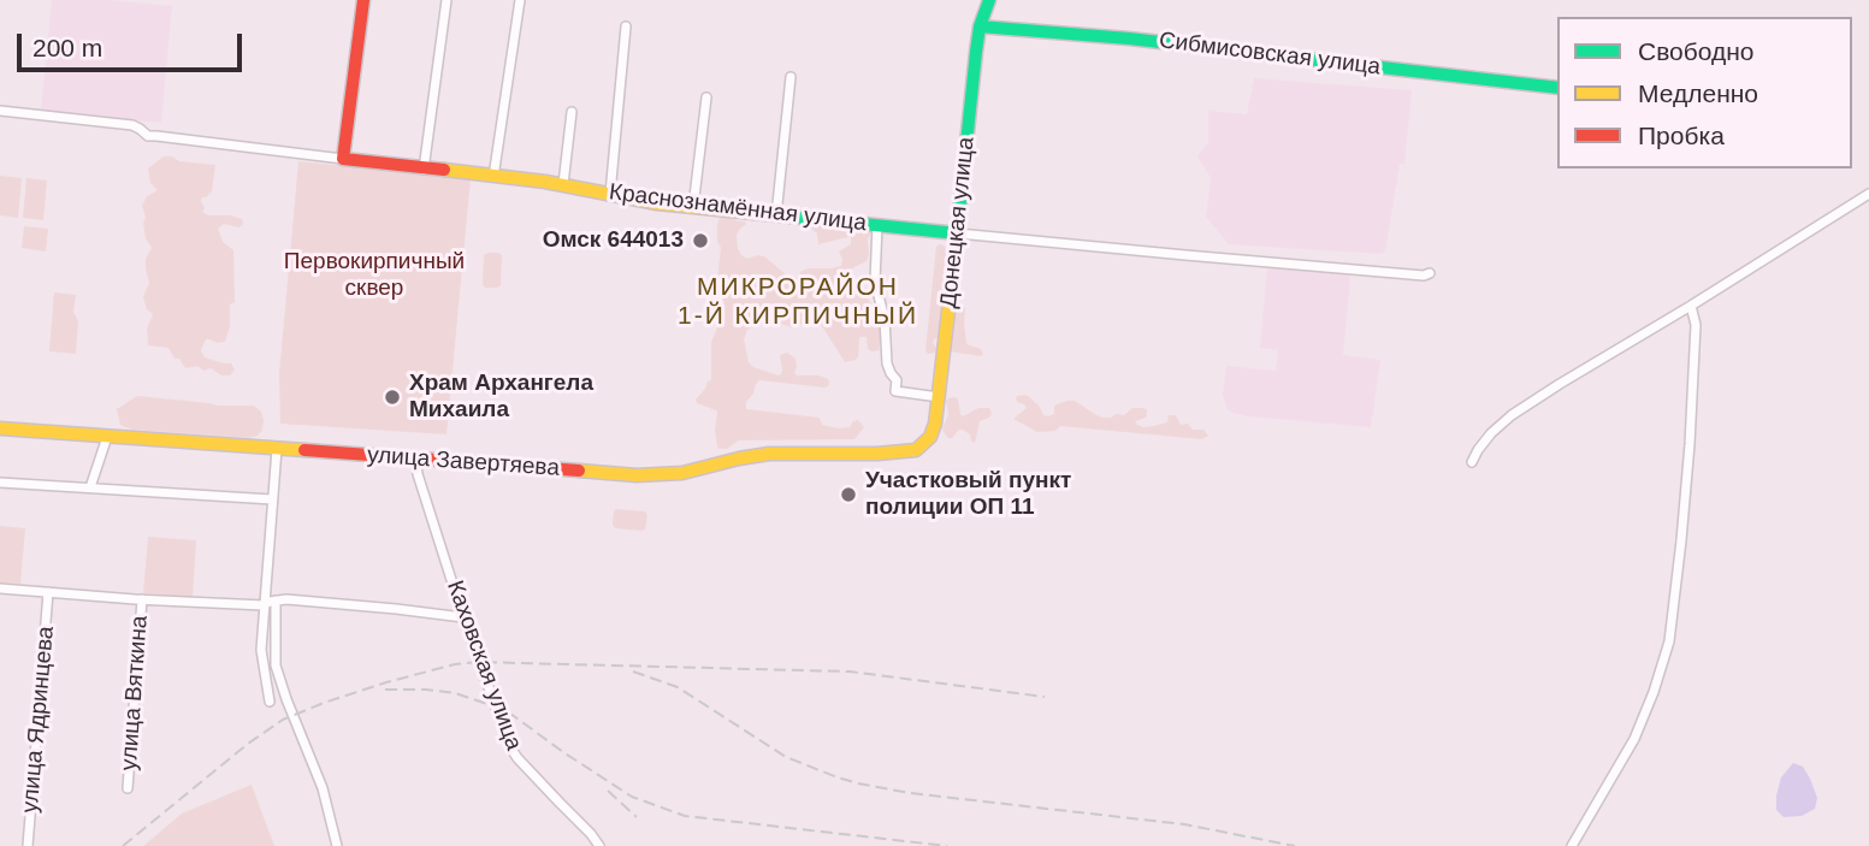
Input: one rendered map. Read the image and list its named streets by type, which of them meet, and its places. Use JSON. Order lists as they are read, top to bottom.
{
  "streets": {
    "main road": [
      "Сибмисовская улица",
      "Краснознамённая улица",
      "Донецкая улица",
      "улица Завертяева"
    ],
    "street": ["Каховская улица", "улица Вяткина", "улица Ядринцева"]
  },
  "crossings": [
    ["Сибмисовская улица", "Донецкая улица"],
    ["Краснознамённая улица", "Донецкая улица"],
    ["Донецкая улица", "улица Завертяева"],
    ["улица Завертяева", "Каховская улица"]
  ],
  "districts": ["МИКРОРАЙОН 1-Й КИРПИЧНЫЙ"],
  "parks": ["Первокирпичный сквер"],
  "places": ["Омск 644013", "Храм Архангела Михаила", "Участковый пункт полиции ОП 11"],
  "legend": ["Свободно", "Медленно", "Пробка"],
  "scale_bar": "200 m"
}
